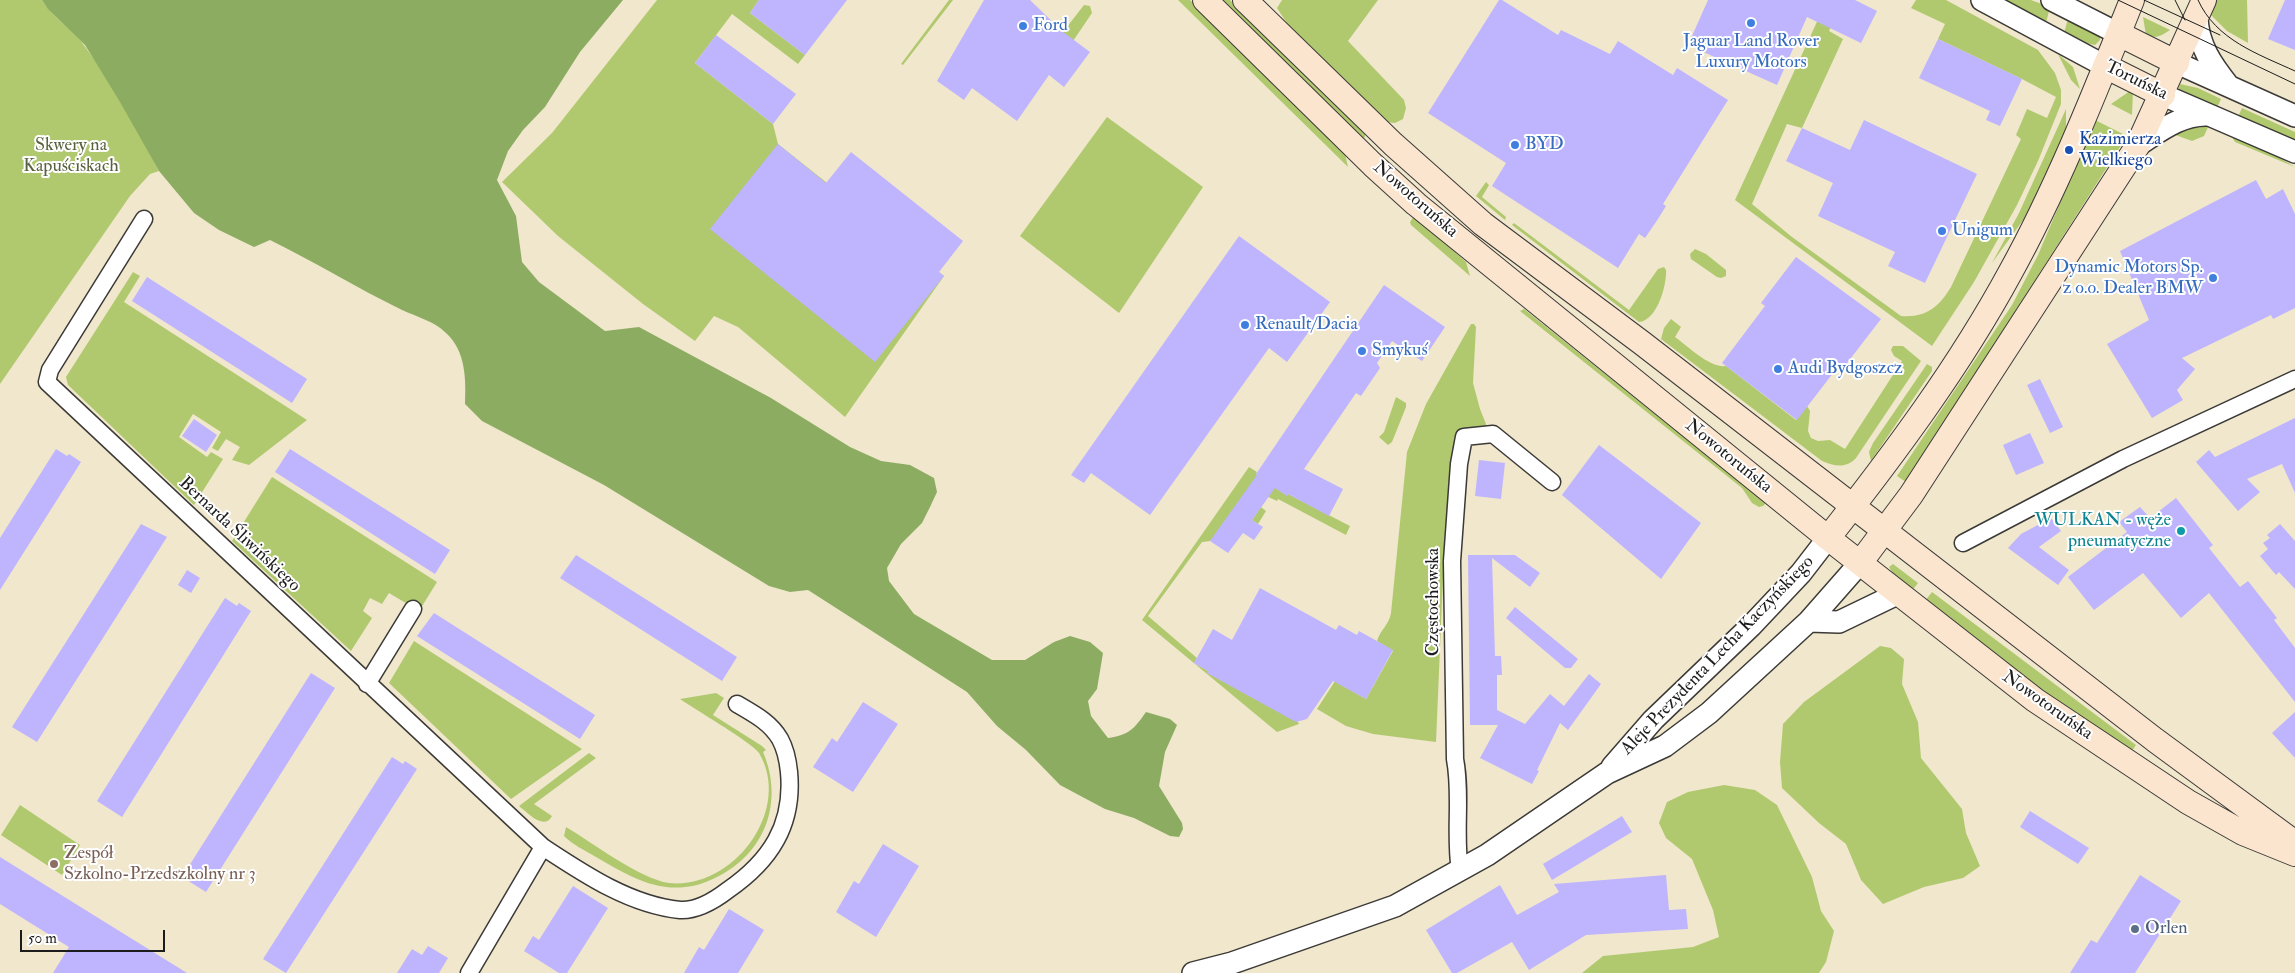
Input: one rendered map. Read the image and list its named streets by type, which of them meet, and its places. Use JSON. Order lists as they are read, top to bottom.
{
  "streets": {
    "main road": ["Toruńska", "Nowotoruńska"],
    "street": ["Bernarda Śliwińskiego", "Częstochowska", "Aleje Prezydenta Lecha Kaczyńskiego"]
  },
  "crossings": [
    ["Nowotoruńska", "Aleje Prezydenta Lecha Kaczyńskiego"],
    ["Częstochowska", "Aleje Prezydenta Lecha Kaczyńskiego"]
  ],
  "parks": ["Skwery na Kapuściskach"],
  "places": [
    "Jaguar Land Rover Luxury Motors",
    "Ford",
    "BYD",
    "Kazimierza Wielkiego",
    "Unigum",
    "Dynamic Motors Sp. z o.o. Dealer BMW",
    "Renault/Dacia",
    "Smykuś",
    "Audi Bydgoszcz",
    "WULKAN - węże pneumatyczne",
    "Zespół Szkolno-Przedszkolny nr 3",
    "Orlen"
  ],
  "scale_bar": "50 m"
}
